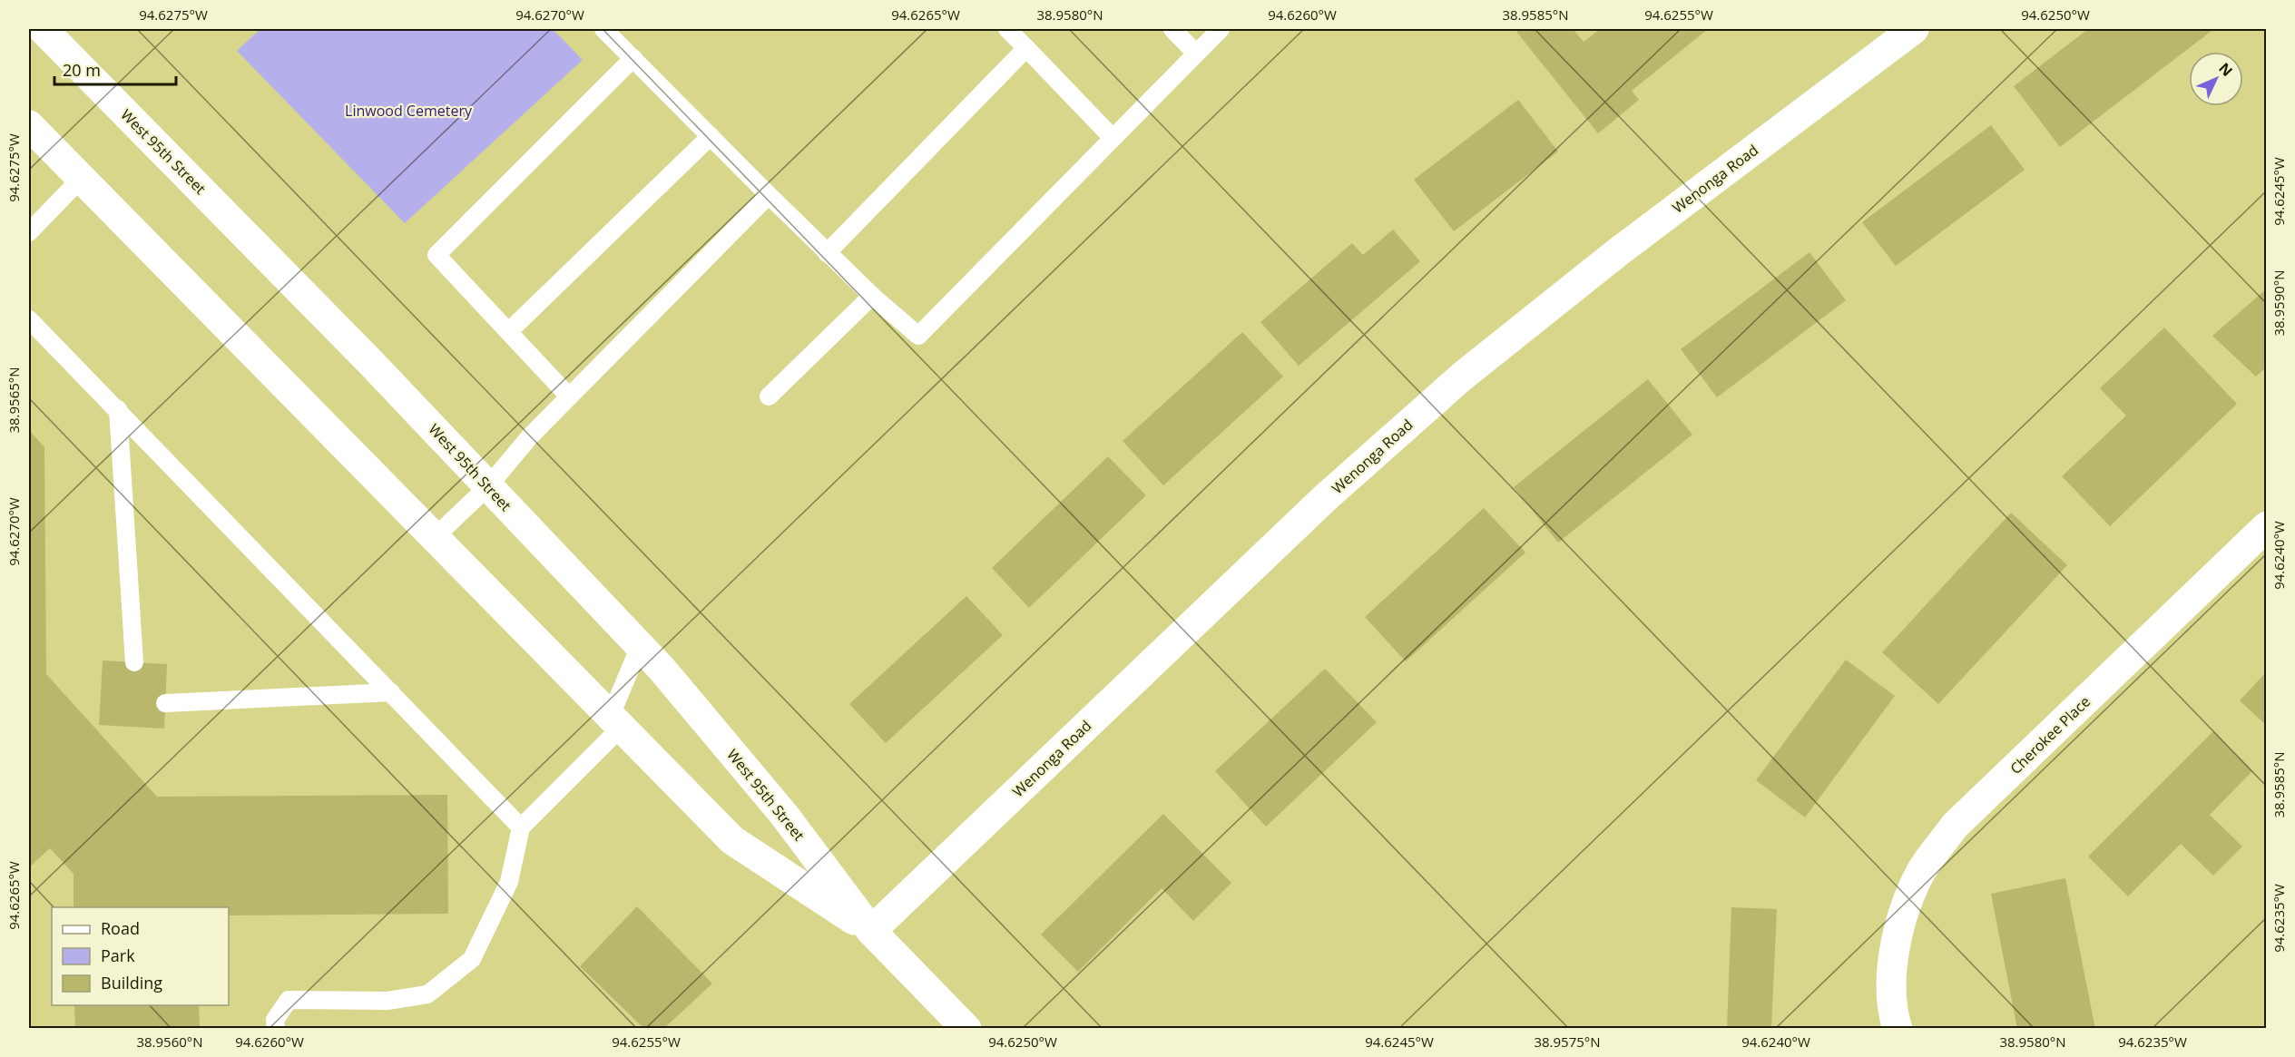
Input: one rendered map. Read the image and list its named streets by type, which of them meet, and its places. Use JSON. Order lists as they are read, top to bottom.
{
  "streets": {
    "main road": ["West 95th Street", "Wenonga Road", "Cherokee Place"]
  },
  "crossings": [
    ["West 95th Street", "Wenonga Road"]
  ],
  "parks": ["Linwood Cemetery"],
  "legend": ["Road", "Park", "Building"],
  "scale_bar": "20 m",
  "north": "top right",
  "coordinates": [
    "94.6275°W",
    "94.6270°W",
    "94.6265°W",
    "38.9580°N",
    "94.6260°W",
    "38.9585°N",
    "94.6255°W",
    "94.6250°W",
    "94.6245°W",
    "38.9590°N",
    "38.9565°N",
    "94.6240°W",
    "94.6235°W",
    "38.9560°N",
    "38.9575°N"
  ]
}
